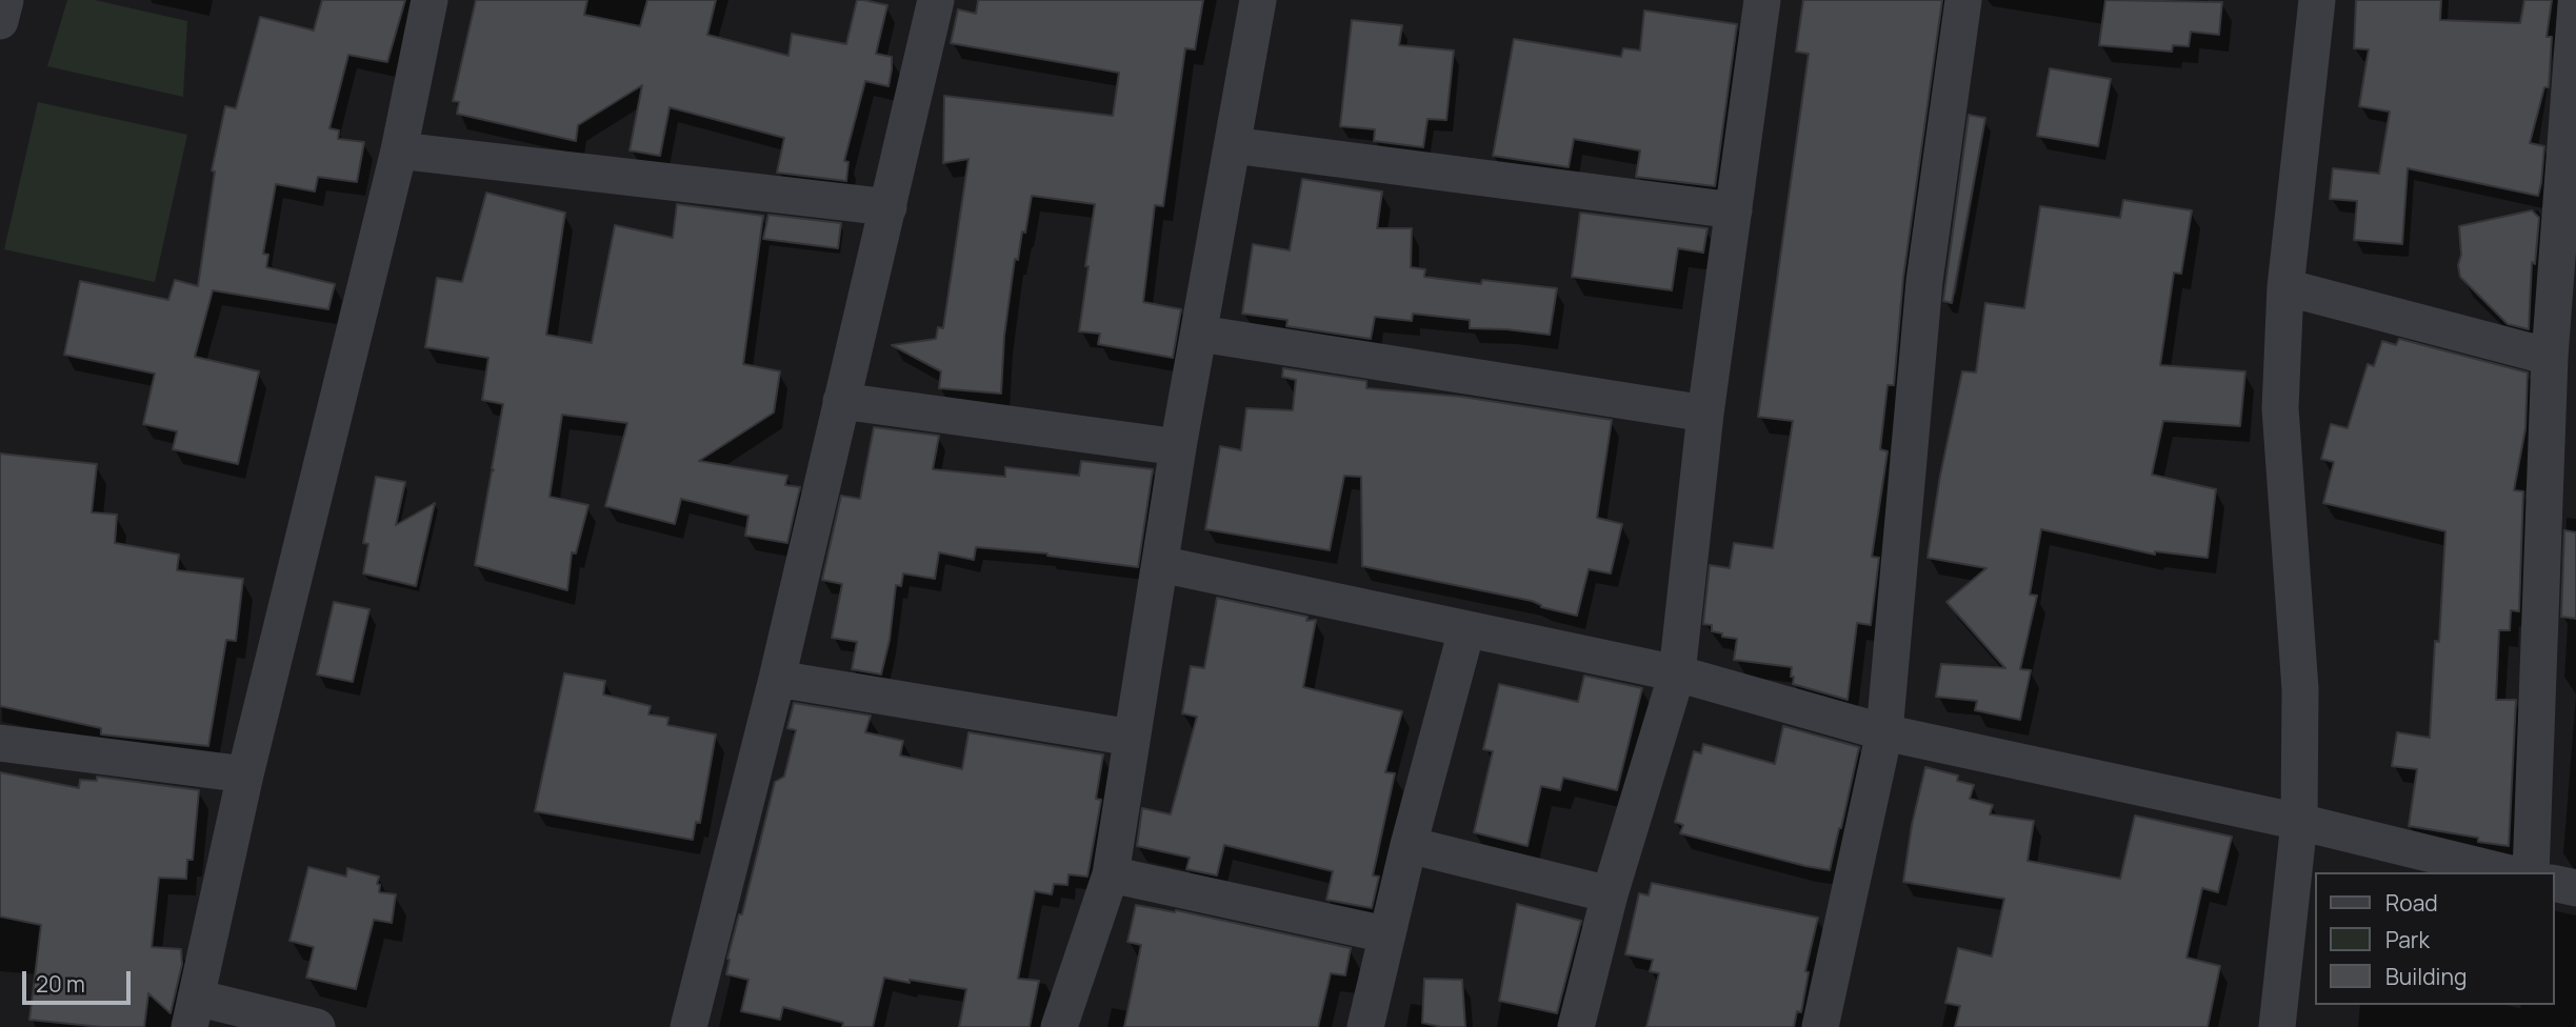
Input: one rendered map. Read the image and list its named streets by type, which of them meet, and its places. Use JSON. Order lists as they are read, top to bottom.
{
  "legend": ["Road", "Park", "Building"],
  "scale_bar": "20 m"
}
